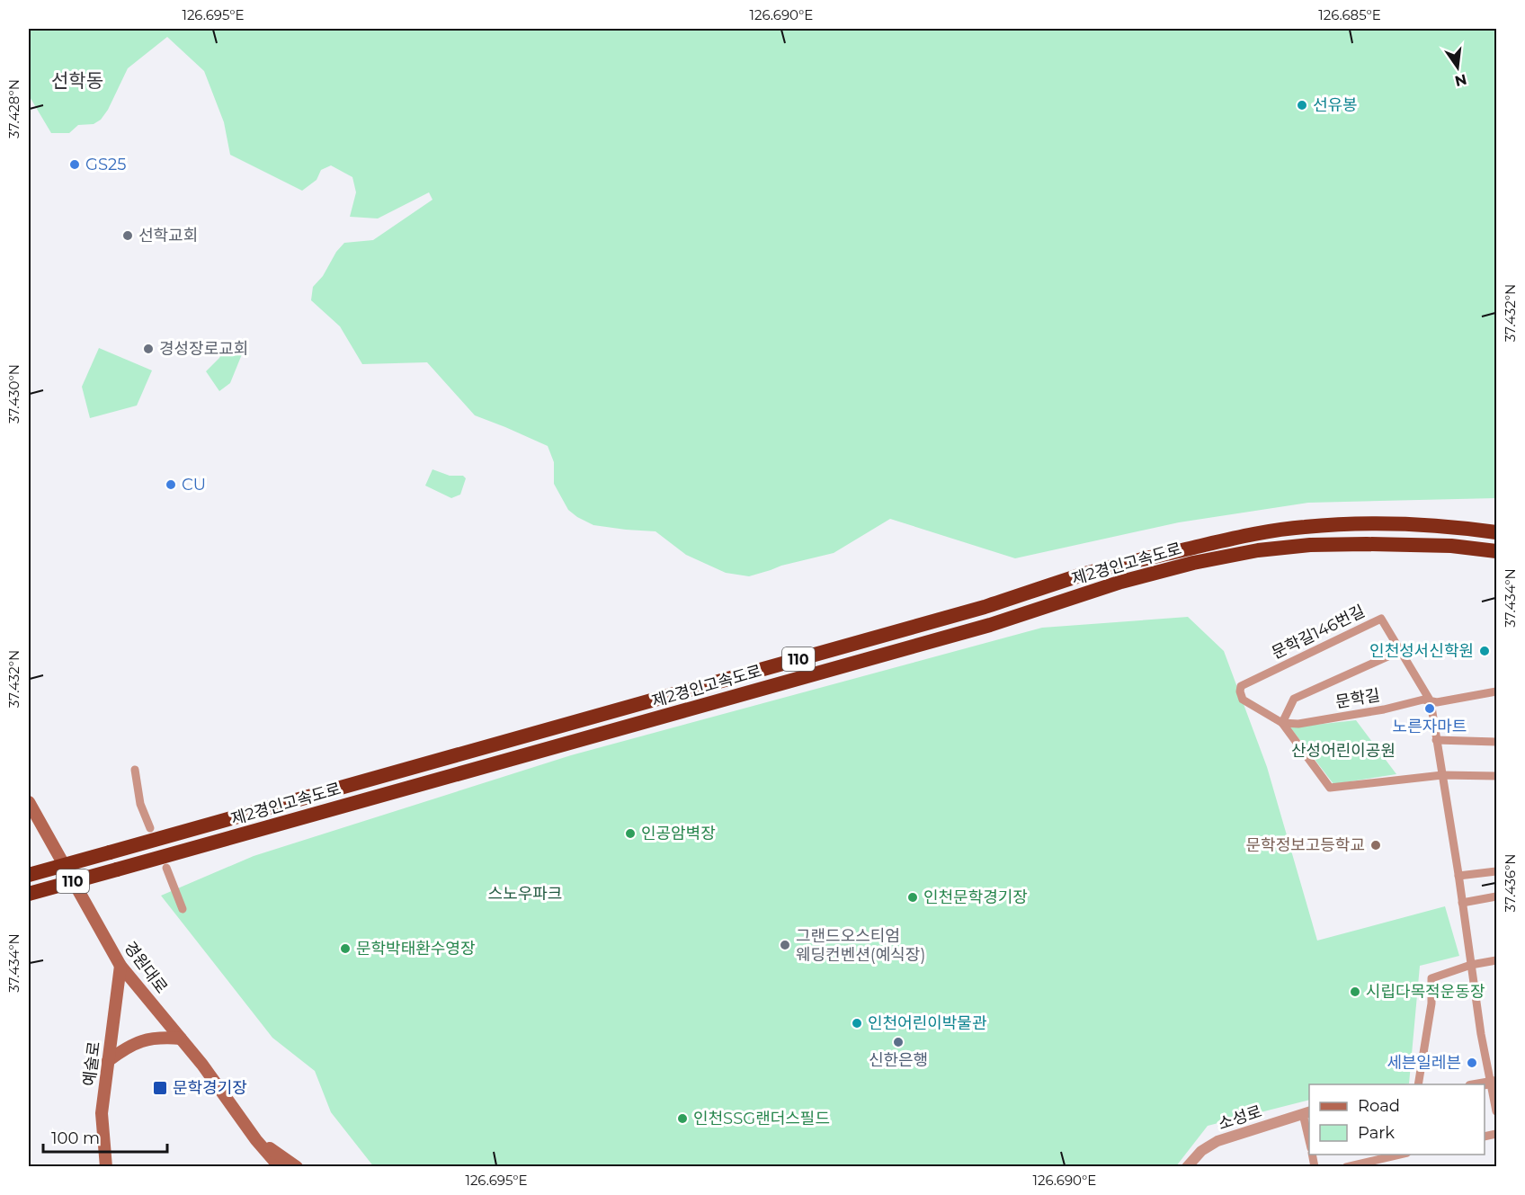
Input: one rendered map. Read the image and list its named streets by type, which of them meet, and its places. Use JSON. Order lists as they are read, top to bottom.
{
  "streets": {
    "highway": ["제2경인고속도로", "110"],
    "main road": ["경원대로", "예술로"],
    "street": ["문학길146번길", "문학길", "소성로"]
  },
  "crossings": [
    ["문학길146번길", "문학길"],
    ["경원대로", "예술로"]
  ],
  "districts": ["선학동"],
  "parks": ["산성어린이공원", "스노우파크"],
  "places": {
    "other": [
      "선유봉",
      "GS25",
      "선학교회",
      "경성장로교회",
      "CU",
      "인천성서신학원",
      "노른자마트",
      "인공암벽장",
      "문학정보고등학교",
      "인천문학경기장",
      "그랜드오스티엄 웨딩컨벤션(예식장)",
      "문학박태환수영장",
      "시립다목적운동장",
      "인천어린이박물관",
      "신한은행",
      "세븐일레븐",
      "인천SSG랜더스필드"
    ],
    "transit": ["문학경기장"]
  },
  "legend": ["Road", "Park"],
  "scale_bar": "100 m",
  "north": "bottom",
  "coordinates": [
    "126.695°E",
    "126.690°E",
    "126.685°E",
    "37.428°N",
    "37.432°N",
    "37.430°N",
    "37.434°N",
    "37.436°N"
  ]
}
